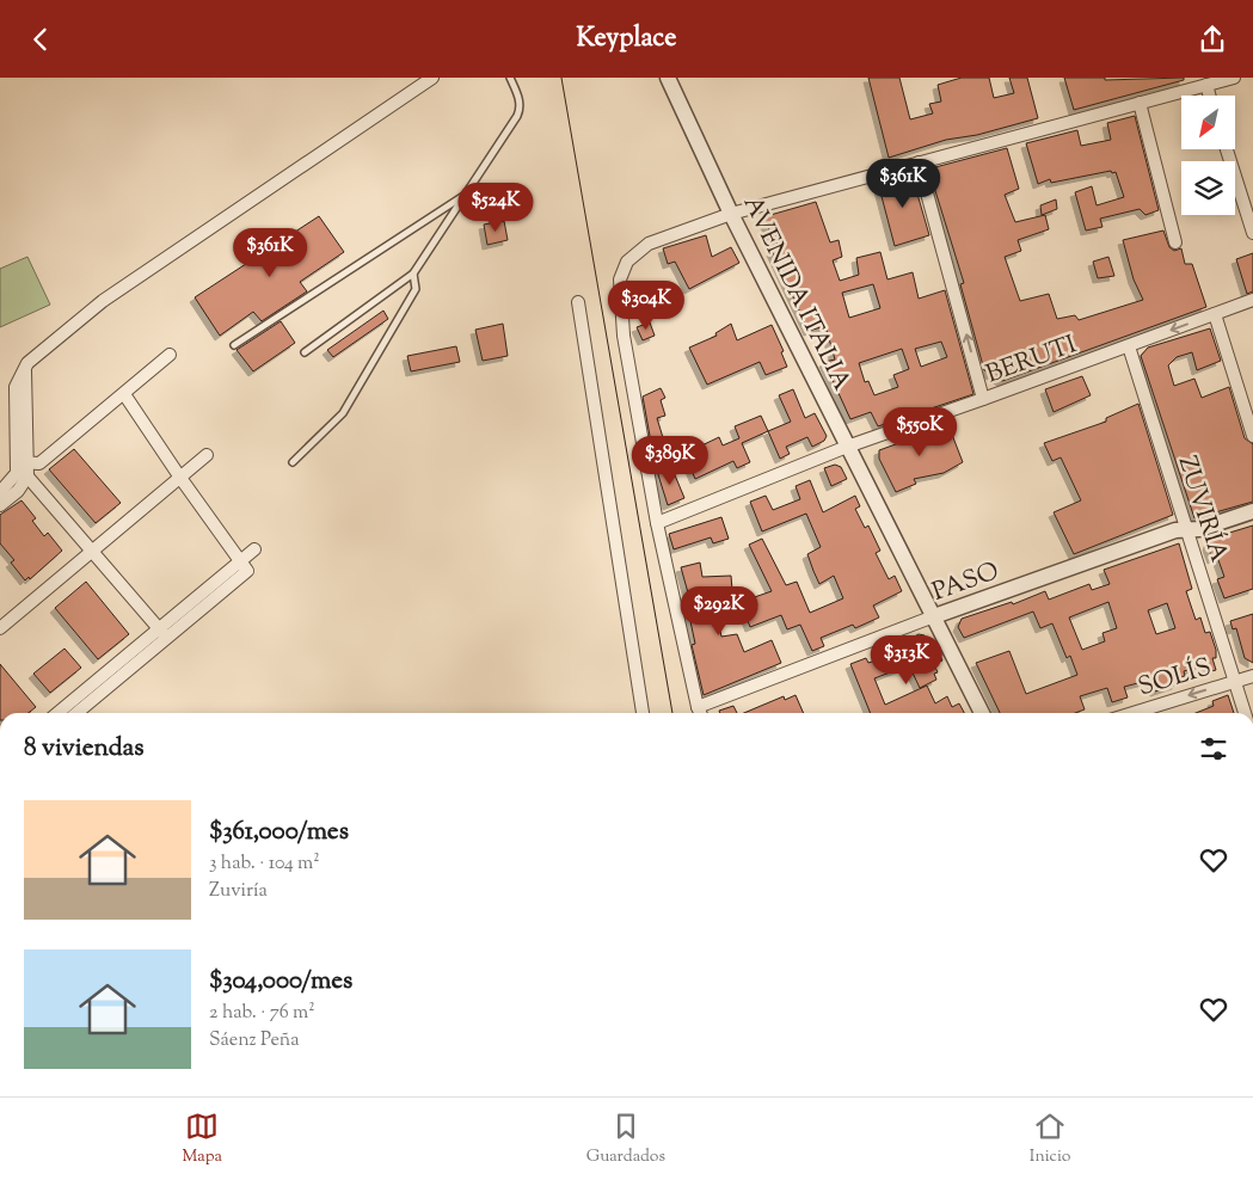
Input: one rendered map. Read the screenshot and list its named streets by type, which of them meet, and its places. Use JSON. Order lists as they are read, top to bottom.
{
  "streets": {
    "street": [
      "AVENIDA ITALIA",
      "BERUTI",
      "ZUVIRÍA",
      "PASO",
      "SOLÍS"
    ]
  },
  "crossings": [
    ["AVENIDA ITALIA", "BERUTI"],
    ["AVENIDA ITALIA", "PASO"],
    ["BERUTI", "ZUVIRÍA"],
    ["ZUVIRÍA", "PASO"],
    ["ZUVIRÍA", "SOLÍS"]
  ],
  "one_way": ["SOLÍS"],
  "north": "bottom left",
  "page": {
    "header": "Keyplace",
    "price": [
      "$361K",
      "$524K",
      "$361K",
      "$304K",
      "$550K",
      "$389K",
      "$292K",
      "$313K"
    ],
    "heading": "8 viviendas",
    "list": [
      {
        "name": "$361,000/mes",
        "note": "3 hab. · 104 m² · Zuviría"
      },
      {
        "name": "$304,000/mes",
        "note": "2 hab. · 76 m² · Sáenz Peña"
      }
    ],
    "tabs": ["Mapa", "Guardados", "Inicio"]
  }
}
